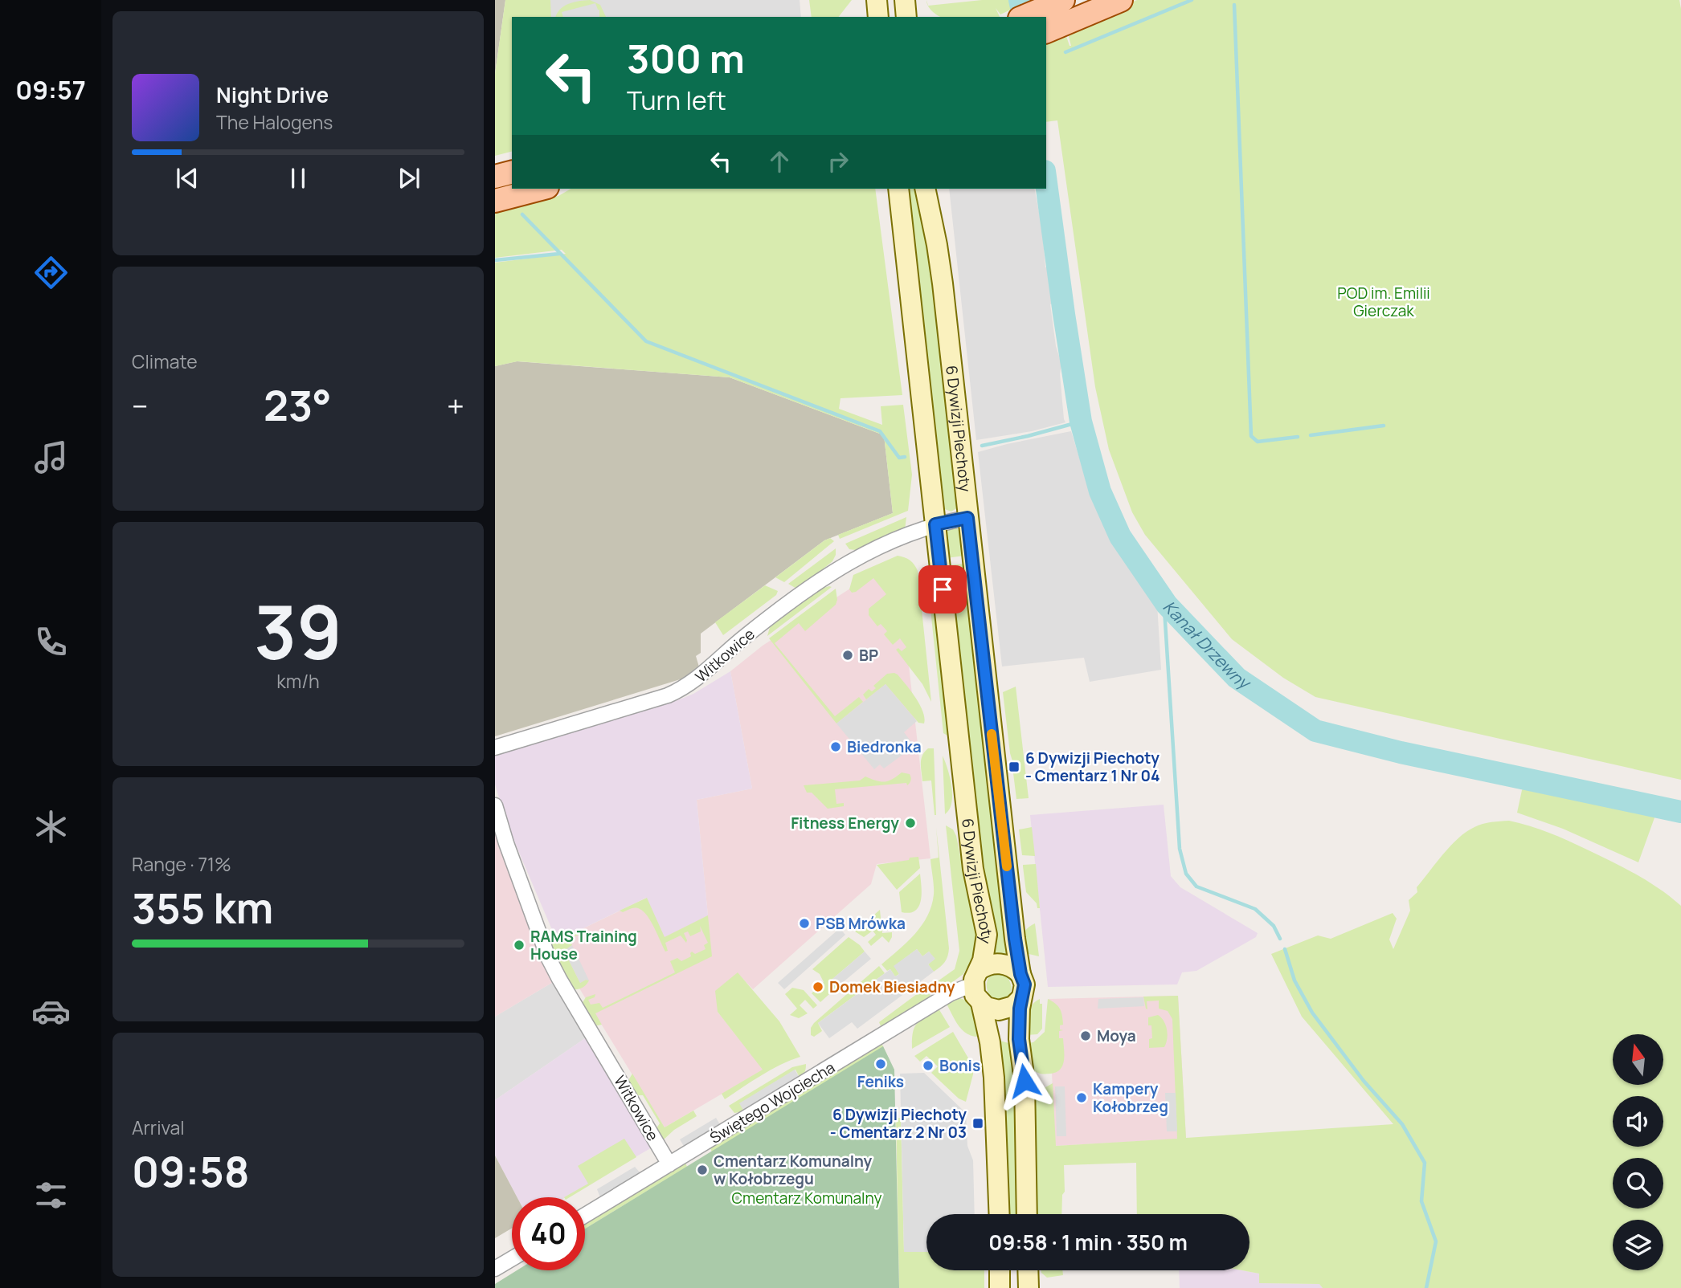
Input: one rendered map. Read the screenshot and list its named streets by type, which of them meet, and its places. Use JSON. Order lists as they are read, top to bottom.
{
  "streets": {
    "street": ["6 Dywizji Piechoty", "Witkowice", "Świętego Wojciecha"]
  },
  "crossings": [
    ["6 Dywizji Piechoty", "Witkowice"],
    ["6 Dywizji Piechoty", "Świętego Wojciecha"],
    ["Witkowice", "Świętego Wojciecha"]
  ],
  "water": ["Kanał Drzewny"],
  "parks": ["POD im. Emilii Gierczak", "Cmentarz Komunalny"],
  "places": {
    "other": [
      "BP",
      "Biedronka",
      "Fitness Energy",
      "PSB Mrówka",
      "RAMS Training House",
      "Domek Biesiadny",
      "Moya",
      "Feniks",
      "Bonis",
      "Kampery Kołobrzeg",
      "Cmentarz Komunalny w Kołobrzegu"
    ],
    "transit": ["6 Dywizji Piechoty - Cmentarz 1 Nr 04", "6 Dywizji Piechoty - Cmentarz 2 Nr 03"]
  },
  "north": "top",
  "page": {
    "tabs": "09:57",
    "turn": ["300 m", "Turn left"],
    "song": ["Night Drive", "The Halogens"],
    "tile": [
      "Climate",
      ["39", "km/h"],
      ["Range · 71%", "355 km"],
      ["Arrival", "09:58"]
    ],
    "heat": ["−", "23°", "+"],
    "limit": "40",
    "trip": "09:58 · 1 min · 350 m"
  }
}
